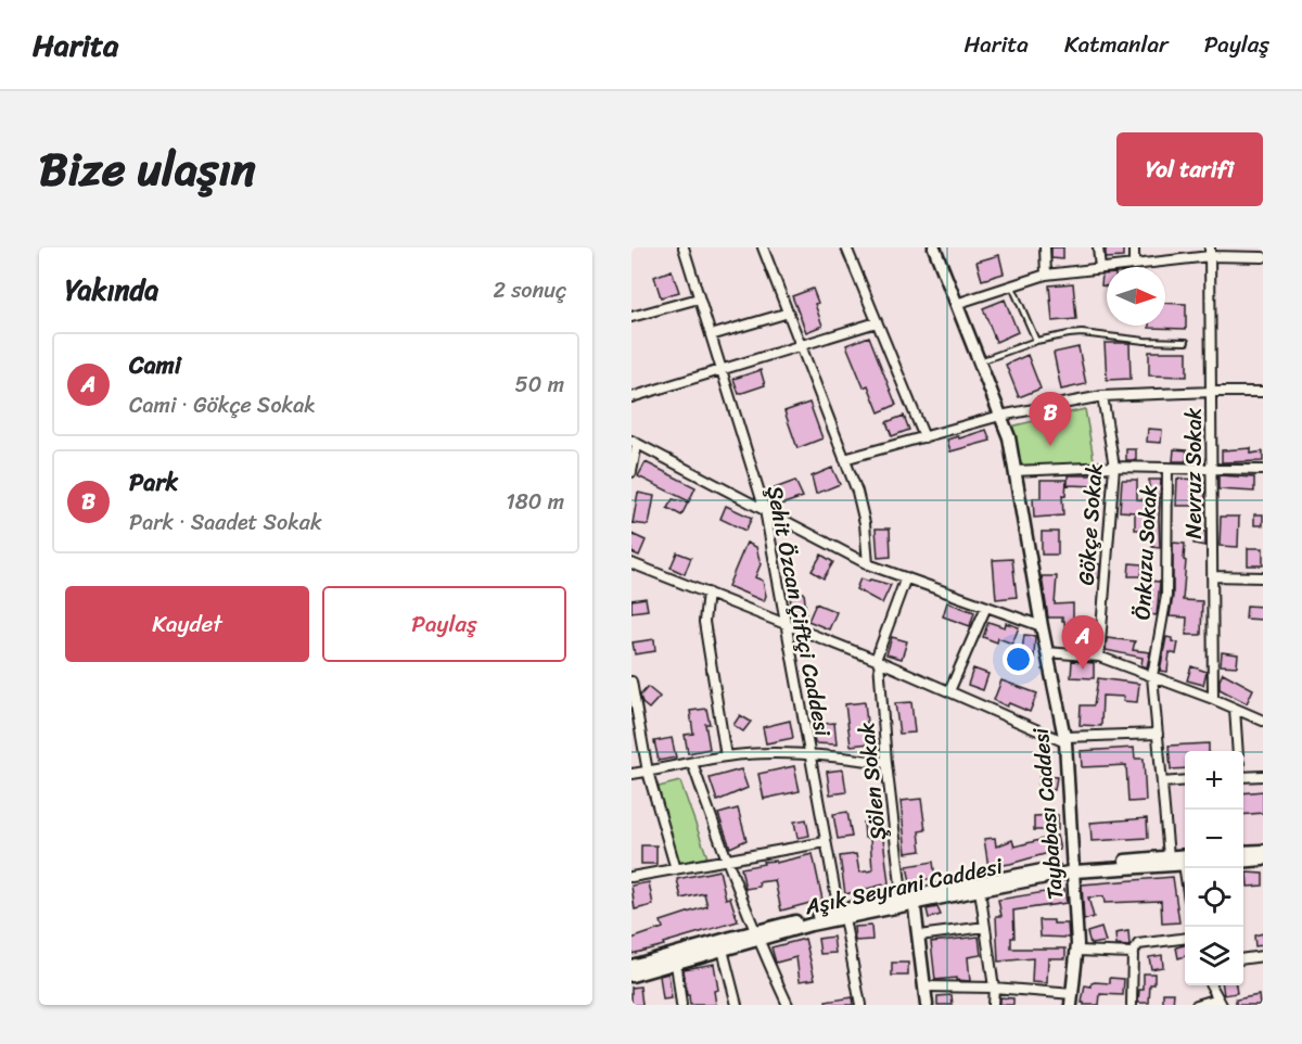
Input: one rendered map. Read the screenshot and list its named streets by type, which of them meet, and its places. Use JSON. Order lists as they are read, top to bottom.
{
  "streets": {
    "main road": ["Taybabası Caddesi", "Aşık Seyrani Caddesi"],
    "street": [
      "Nevruz Sokak",
      "Gökçe Sokak",
      "Önkuzu Sokak",
      "Şehit Özcan Çiftçi Caddesi",
      "Şölen Sokak"
    ]
  },
  "crossings": [
    ["Şehit Özcan Çiftçi Caddesi", "Aşık Seyrani Caddesi"],
    ["Şölen Sokak", "Aşık Seyrani Caddesi"],
    ["Taybabası Caddesi", "Aşık Seyrani Caddesi"]
  ],
  "north": "right",
  "page": {
    "header": "Harita",
    "nav": ["Harita", "Katmanlar", "Paylaş"],
    "title": "Bize ulaşın",
    "buttons": [
      "Yol tarifi",
      ["Kaydet", "Paylaş"]
    ],
    "heading": ["Yakında", "2 sonuç"],
    "list": [
      {
        "mark": "A",
        "name": "Cami",
        "note": "Cami · Gökçe Sokak",
        "value": "50 m"
      },
      {
        "mark": "B",
        "name": "Park",
        "note": "Park · Saadet Sokak",
        "value": "180 m"
      }
    ],
    "pins": ["B", "A"],
    "map_buttons": ["+", "−"]
  }
}
